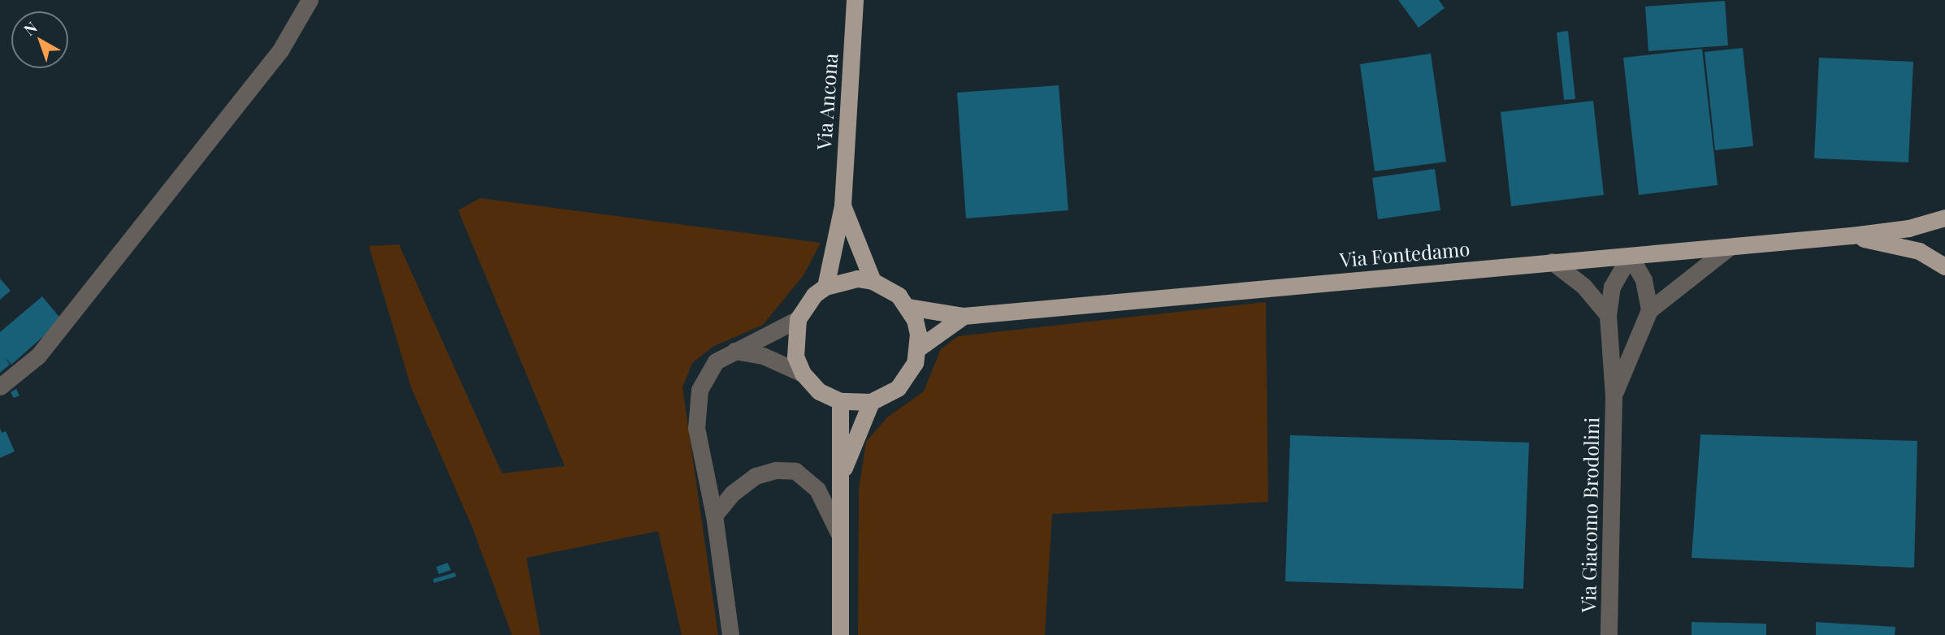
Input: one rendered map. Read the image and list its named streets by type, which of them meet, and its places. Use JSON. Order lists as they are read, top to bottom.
{
  "streets": {
    "main road": ["Via Ancona", "Via Fontedamo"],
    "street": ["Via Giacomo Brodolini"]
  },
  "crossings": [
    ["Via Ancona", "Via Fontedamo"],
    ["Via Fontedamo", "Via Giacomo Brodolini"]
  ],
  "north": "top left"
}
